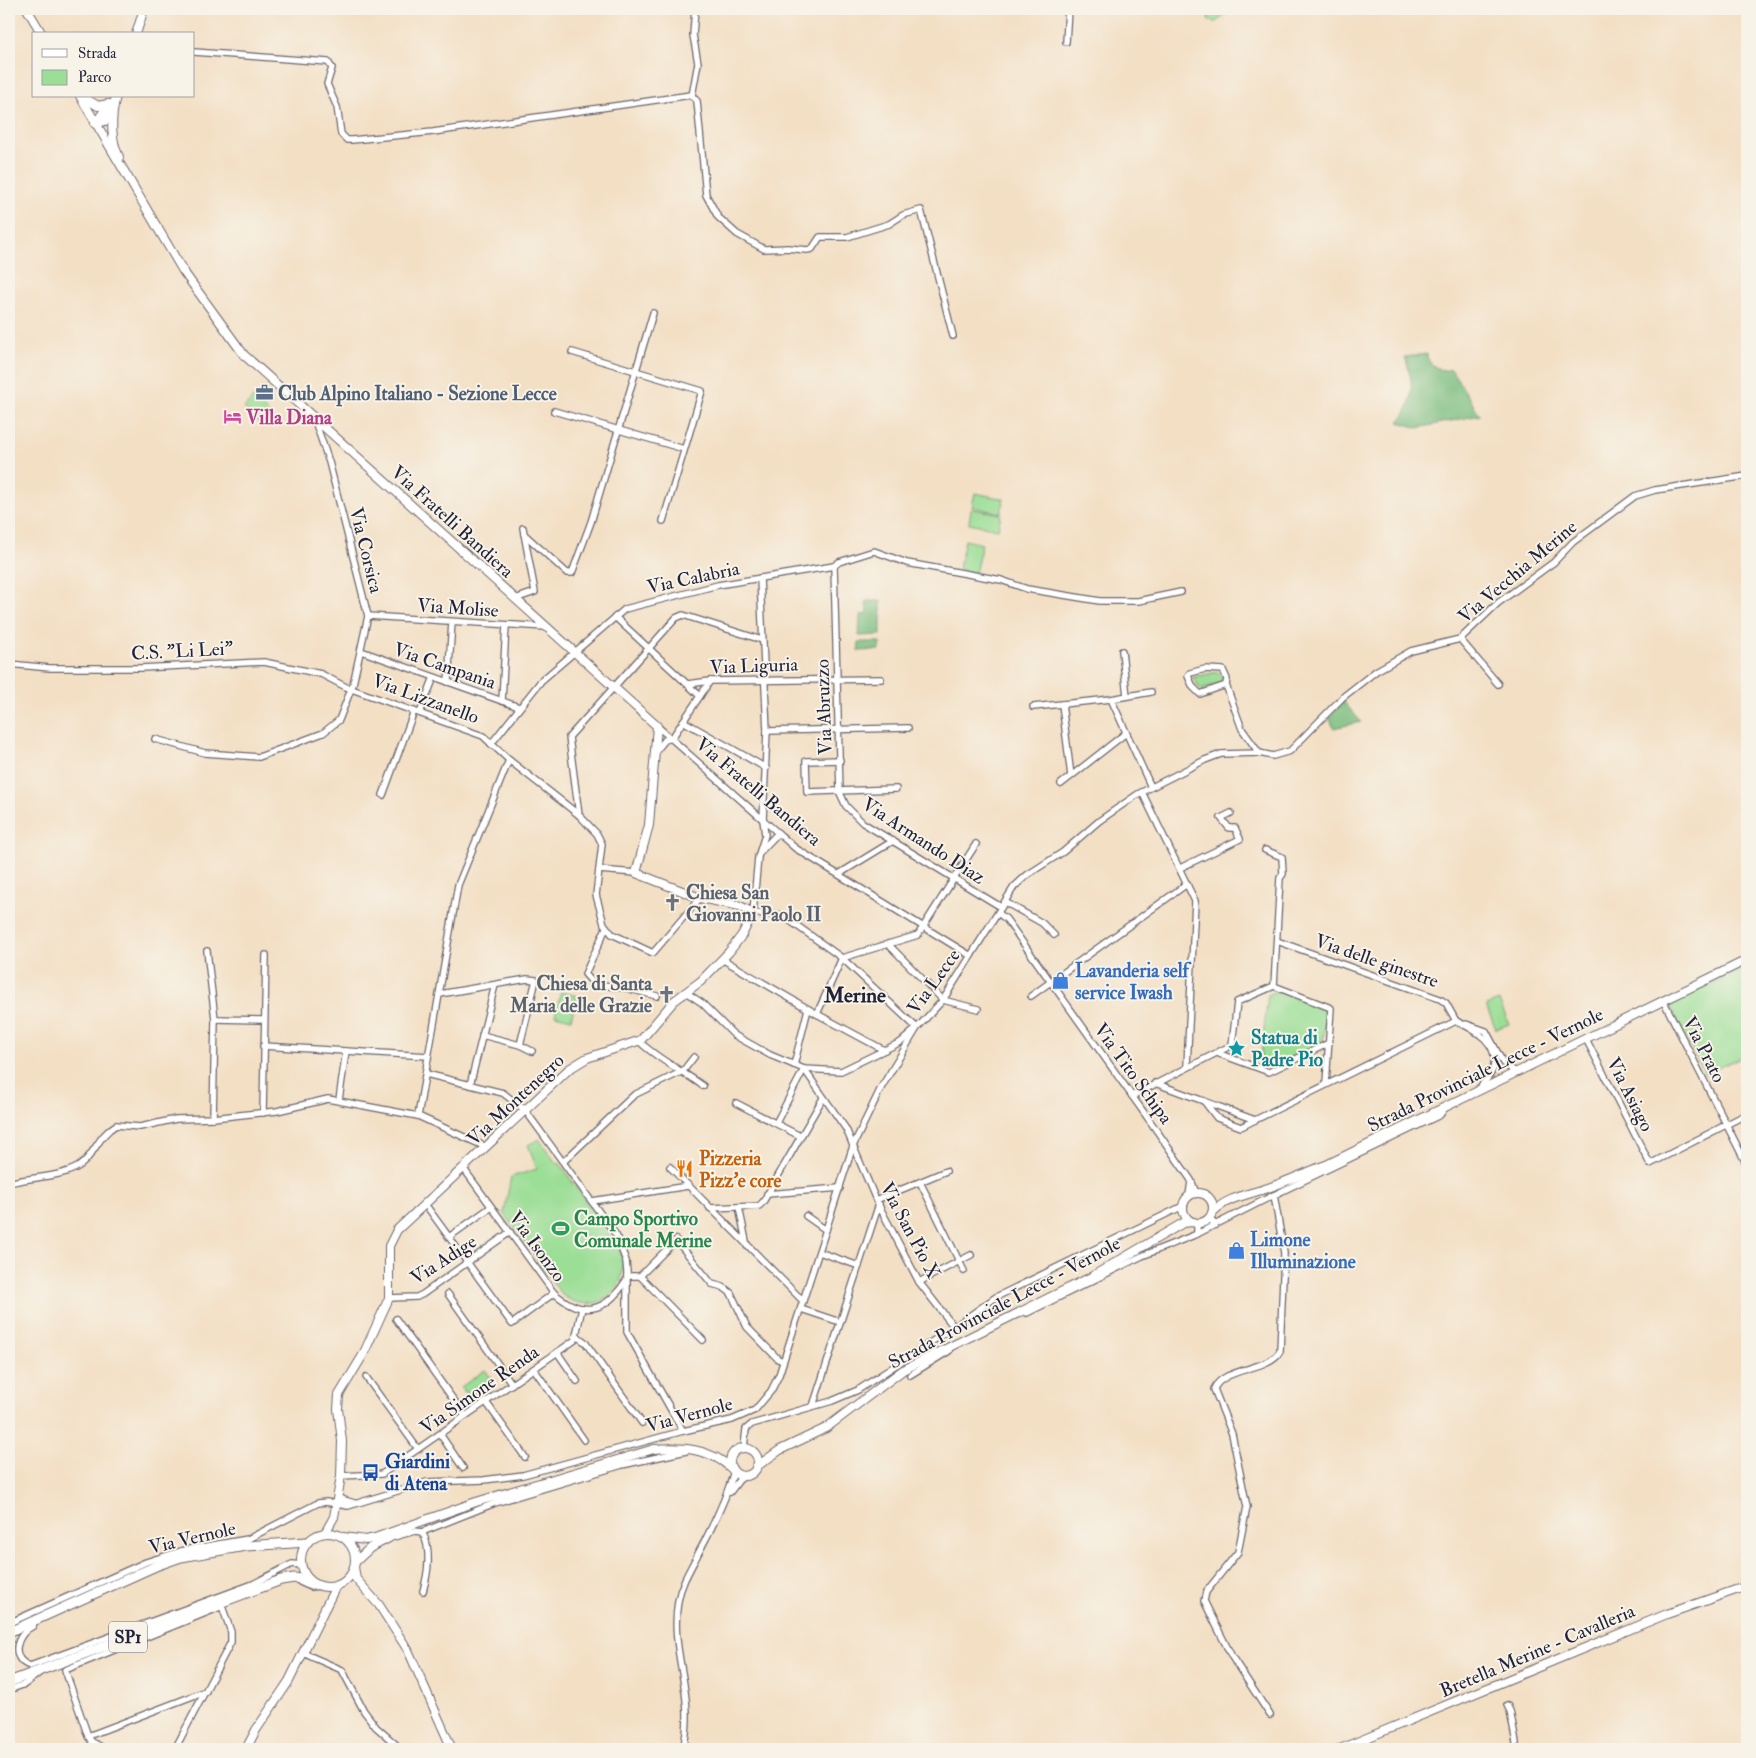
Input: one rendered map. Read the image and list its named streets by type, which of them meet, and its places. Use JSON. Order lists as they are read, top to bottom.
{
  "streets": {
    "main road": ["SP1"],
    "street": [
      "Via Fratelli Bandiera",
      "Via Corsica",
      "Via Vecchia Merine",
      "Via Calabria",
      "Via Molise",
      "C.S. \"Li Lei\"",
      "Via Campania",
      "Via Liguria",
      "Via Lizzanello",
      "Via Abruzzo",
      "Via Armando Diaz",
      "Via delle ginestre",
      "Via Lecce",
      "Via Prato",
      "Strada Provinciale Lecce - Vernole",
      "Via Tito Schipa",
      "Via Asiago",
      "Via Montenegro",
      "Via San Pio X",
      "Via Isonzo",
      "Via Adige",
      "Via Simone Renda",
      "Via Vernole",
      "Bretella Merine - Cavalleria"
    ]
  },
  "crossings": [
    ["Via Fratelli Bandiera", "Via Corsica"],
    ["Via Fratelli Bandiera", "Via Calabria"],
    ["Via Fratelli Bandiera", "Via Molise"],
    ["Via Fratelli Bandiera", "Via Lecce"],
    ["Via Corsica", "Via Molise"],
    ["Via Corsica", "C.S. \"Li Lei\""],
    ["Via Corsica", "Via Campania"],
    ["Via Corsica", "Via Lizzanello"],
    ["Via Vecchia Merine", "Via Lecce"],
    ["Via Calabria", "Via Campania"],
    ["Via Calabria", "Via Lizzanello"],
    ["Via Calabria", "Via Abruzzo"],
    ["C.S. \"Li Lei\"", "Via Lizzanello"],
    ["Via Liguria", "Via Abruzzo"],
    ["Via Abruzzo", "Via Armando Diaz"],
    ["Via Armando Diaz", "Via Lecce"],
    ["Via Armando Diaz", "Via Tito Schipa"],
    ["Via Lecce", "Via Tito Schipa"],
    ["Via Lecce", "Via Vernole"],
    ["Via Prato", "Strada Provinciale Lecce - Vernole"],
    ["Via Prato", "Via Asiago"],
    ["Strada Provinciale Lecce - Vernole", "Via Tito Schipa"],
    ["Strada Provinciale Lecce - Vernole", "Via Asiago"],
    ["Via Montenegro", "Via Isonzo"],
    ["Via Montenegro", "Via Adige"],
    ["Via San Pio X", "Via Vernole"],
    ["Via Isonzo", "Via Adige"]
  ],
  "districts": ["Merine"],
  "places": {
    "office": ["Club Alpino Italiano - Sezione Lecce"],
    "hotel": ["Villa Diana"],
    "church": ["Chiesa San Giovanni Paolo II", "Chiesa di Santa Maria delle Grazie"],
    "shop": ["Lavanderia self service Iwash", "Limone Illuminazione"],
    "place": ["Statua di Padre Pio"],
    "restaurant": ["Pizzeria Pizz'e core"],
    "sports": ["Campo Sportivo Comunale Merine"],
    "bus stop": ["Giardini di Atena"]
  },
  "legend": ["Strada", "Parco"]
}
